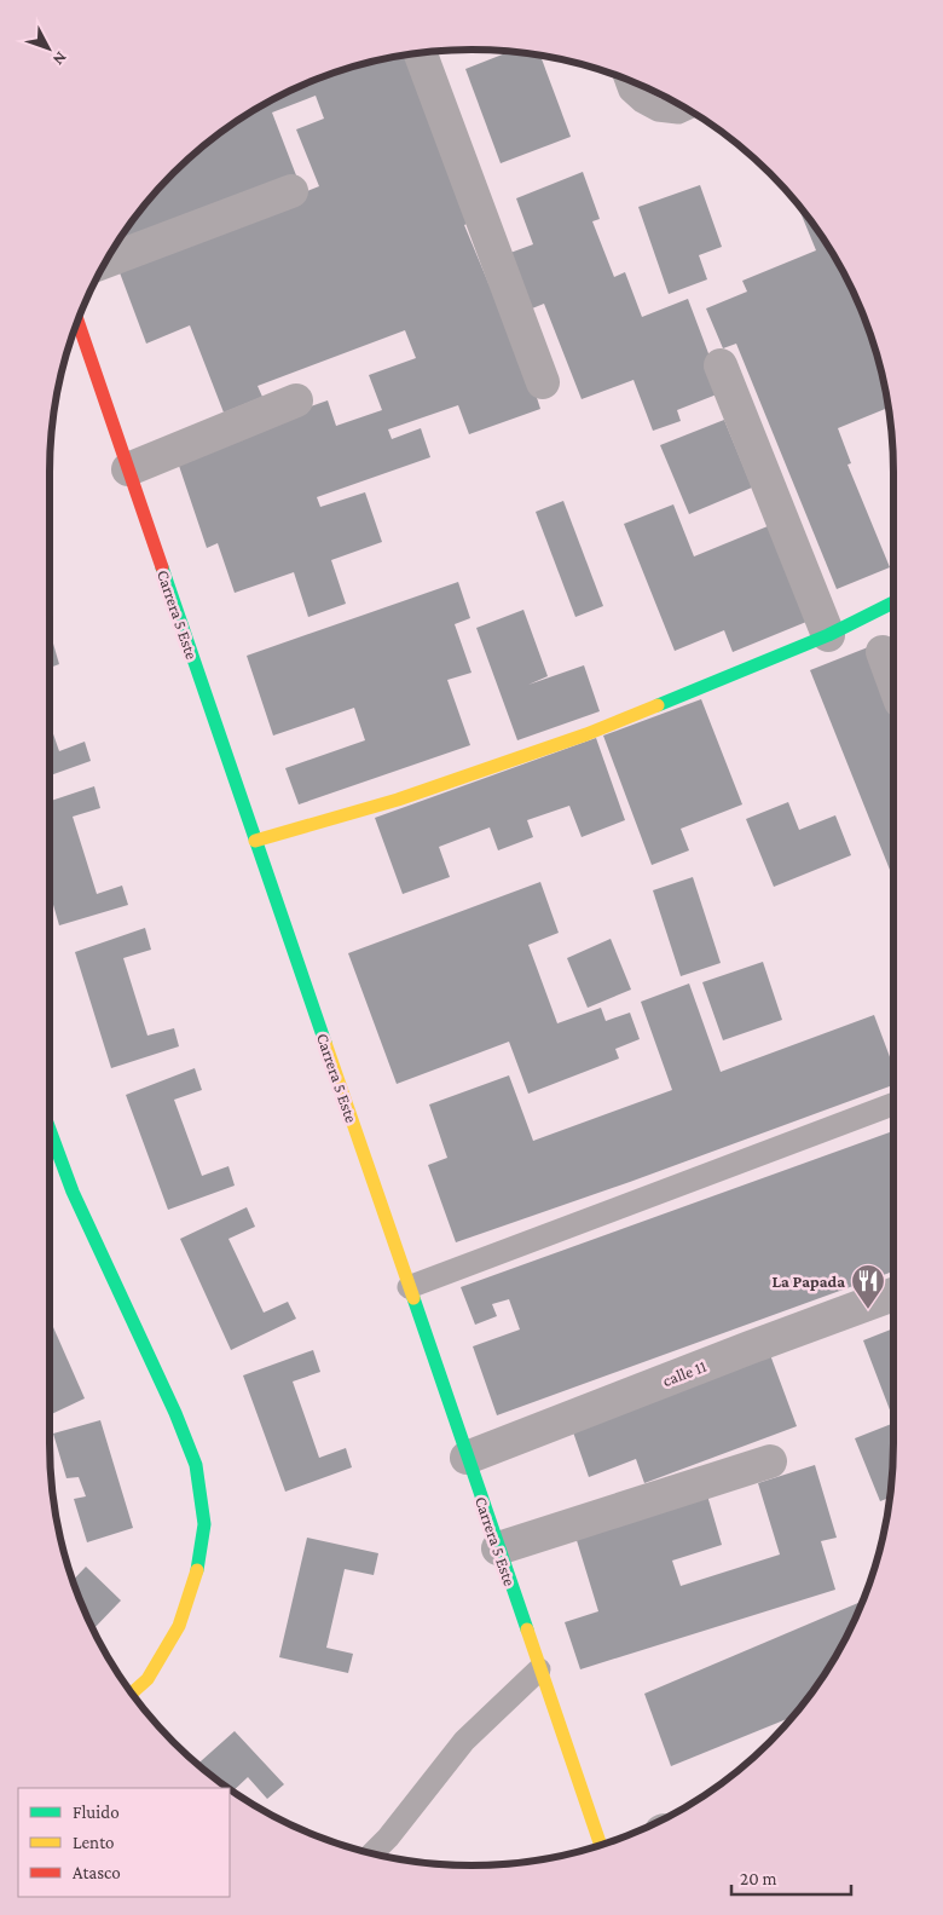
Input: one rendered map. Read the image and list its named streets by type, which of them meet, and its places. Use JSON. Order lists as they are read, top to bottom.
{
  "streets": {
    "street": ["Carrera 5 Este", "calle 11"]
  },
  "crossings": [
    ["Carrera 5 Este", "calle 11"]
  ],
  "places": {
    "restaurant": ["La Papada"]
  },
  "legend": ["Fluido", "Lento", "Atasco"],
  "scale_bar": "20 m",
  "north": "bottom right"
}
